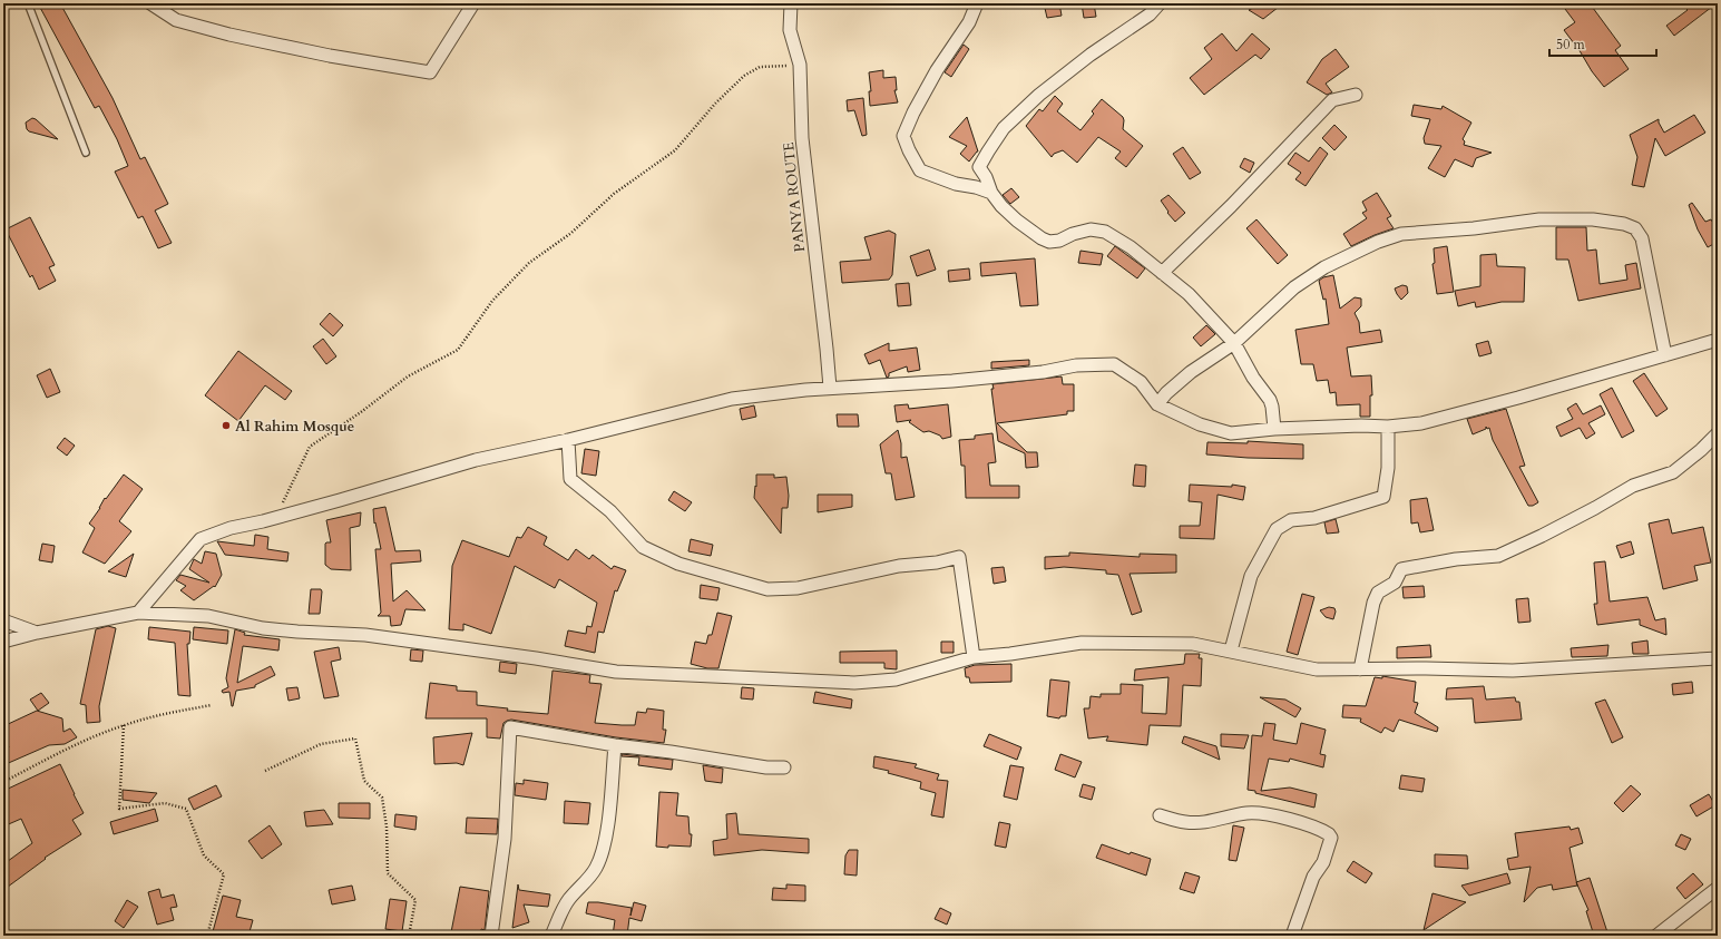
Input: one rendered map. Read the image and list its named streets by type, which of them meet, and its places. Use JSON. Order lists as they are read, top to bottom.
{
  "streets": {
    "street": ["PANYA ROUTE"]
  },
  "places": ["Al Rahim Mosque"],
  "scale_bar": "50 m"
}
